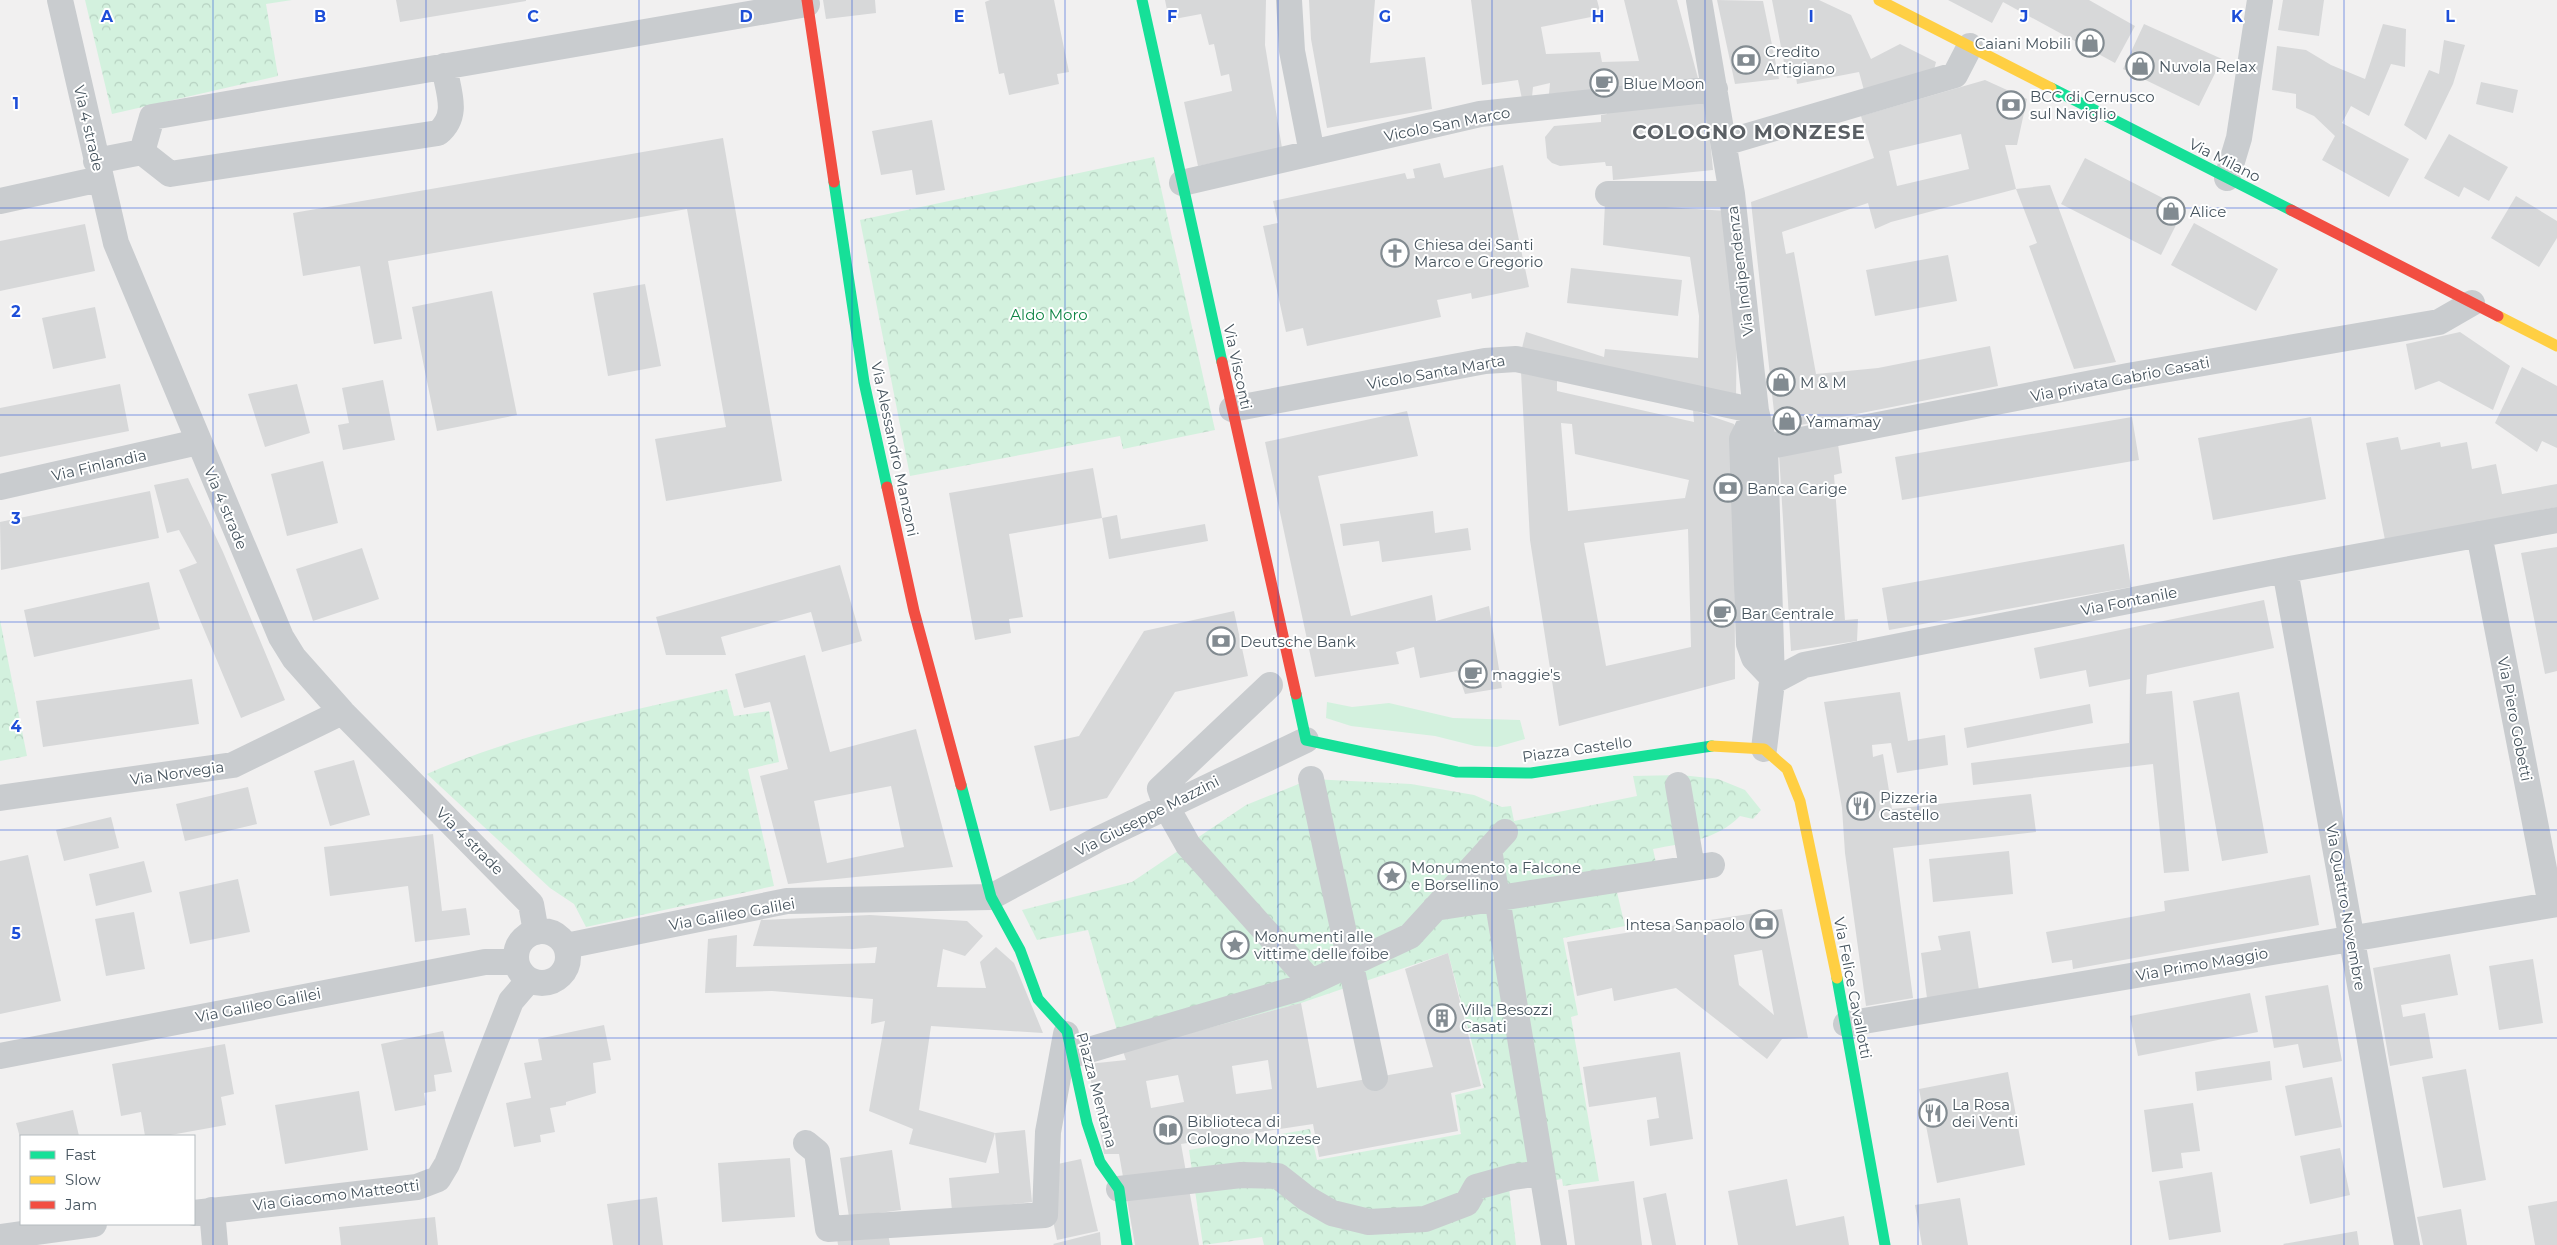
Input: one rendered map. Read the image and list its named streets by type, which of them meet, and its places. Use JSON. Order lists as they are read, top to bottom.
{
  "streets": {
    "street": [
      "Vicolo San Marco",
      "Via 4 strade",
      "Via Milano",
      "Via Indipendenza",
      "Via Visconti",
      "Vicolo Santa Marta",
      "Via privata Gabrio Casati",
      "Via Alessandro Manzoni",
      "Via Finlandia",
      "Via Fontanile",
      "Via Piero Gobetti",
      "Piazza Castello",
      "Via Norvegia",
      "Via Giuseppe Mazzini",
      "Via Quattro Novembre",
      "Via Galileo Galilei",
      "Via Primo Maggio",
      "Via Felice Cavallotti",
      "Piazza Mentana",
      "Via Giacomo Matteotti"
    ]
  },
  "crossings": [
    ["Vicolo San Marco", "Via Visconti"],
    ["Via 4 strade", "Via Finlandia"],
    ["Via 4 strade", "Via Norvegia"],
    ["Via 4 strade", "Via Galileo Galilei"],
    ["Via 4 strade", "Via Giacomo Matteotti"],
    ["Via Milano", "Via privata Gabrio Casati"],
    ["Via Indipendenza", "Vicolo Santa Marta"],
    ["Via Indipendenza", "Via privata Gabrio Casati"],
    ["Via Indipendenza", "Via Fontanile"],
    ["Via Visconti", "Vicolo Santa Marta"],
    ["Via Visconti", "Piazza Castello"],
    ["Via Visconti", "Via Giuseppe Mazzini"],
    ["Via Alessandro Manzoni", "Via Giuseppe Mazzini"],
    ["Via Alessandro Manzoni", "Via Galileo Galilei"],
    ["Via Alessandro Manzoni", "Piazza Mentana"],
    ["Via Fontanile", "Via Piero Gobetti"],
    ["Via Fontanile", "Via Quattro Novembre"],
    ["Via Piero Gobetti", "Via Primo Maggio"],
    ["Piazza Castello", "Via Giuseppe Mazzini"],
    ["Piazza Castello", "Via Felice Cavallotti"],
    ["Via Giuseppe Mazzini", "Via Galileo Galilei"],
    ["Via Giuseppe Mazzini", "Piazza Mentana"],
    ["Via Quattro Novembre", "Via Primo Maggio"],
    ["Via Galileo Galilei", "Piazza Mentana"],
    ["Via Galileo Galilei", "Via Giacomo Matteotti"],
    ["Via Primo Maggio", "Via Felice Cavallotti"]
  ],
  "districts": ["COLOGNO MONZESE"],
  "parks": ["Aldo Moro"],
  "places": {
    "shop": [
      "Caiani Mobili",
      "Nuvola Relax",
      "Alice",
      "M & M",
      "Yamamay"
    ],
    "bank": [
      "Credito Artigiano",
      "BCC di Cernusco sul Naviglio",
      "Banca Carige",
      "Deutsche Bank",
      "Intesa Sanpaolo"
    ],
    "cafe": ["Blue Moon", "Bar Centrale", "maggie's"],
    "church": ["Chiesa dei Santi Marco e Gregorio"],
    "restaurant": ["Pizzeria Castello", "La Rosa dei Venti"],
    "place": ["Monumento a Falcone e Borsellino", "Monumenti alle vittime delle foibe"],
    "building": ["Villa Besozzi Casati"],
    "library": ["Biblioteca di Cologno Monzese"]
  },
  "legend": ["Fast", "Slow", "Jam"],
  "grid": {
    "columns": [
      "A",
      "B",
      "C",
      "D",
      "E",
      "F",
      "G",
      "H",
      "I",
      "J",
      "K",
      "L"
    ],
    "rows": [
      "1",
      "2",
      "3",
      "4",
      "5"
    ]
  }
}
